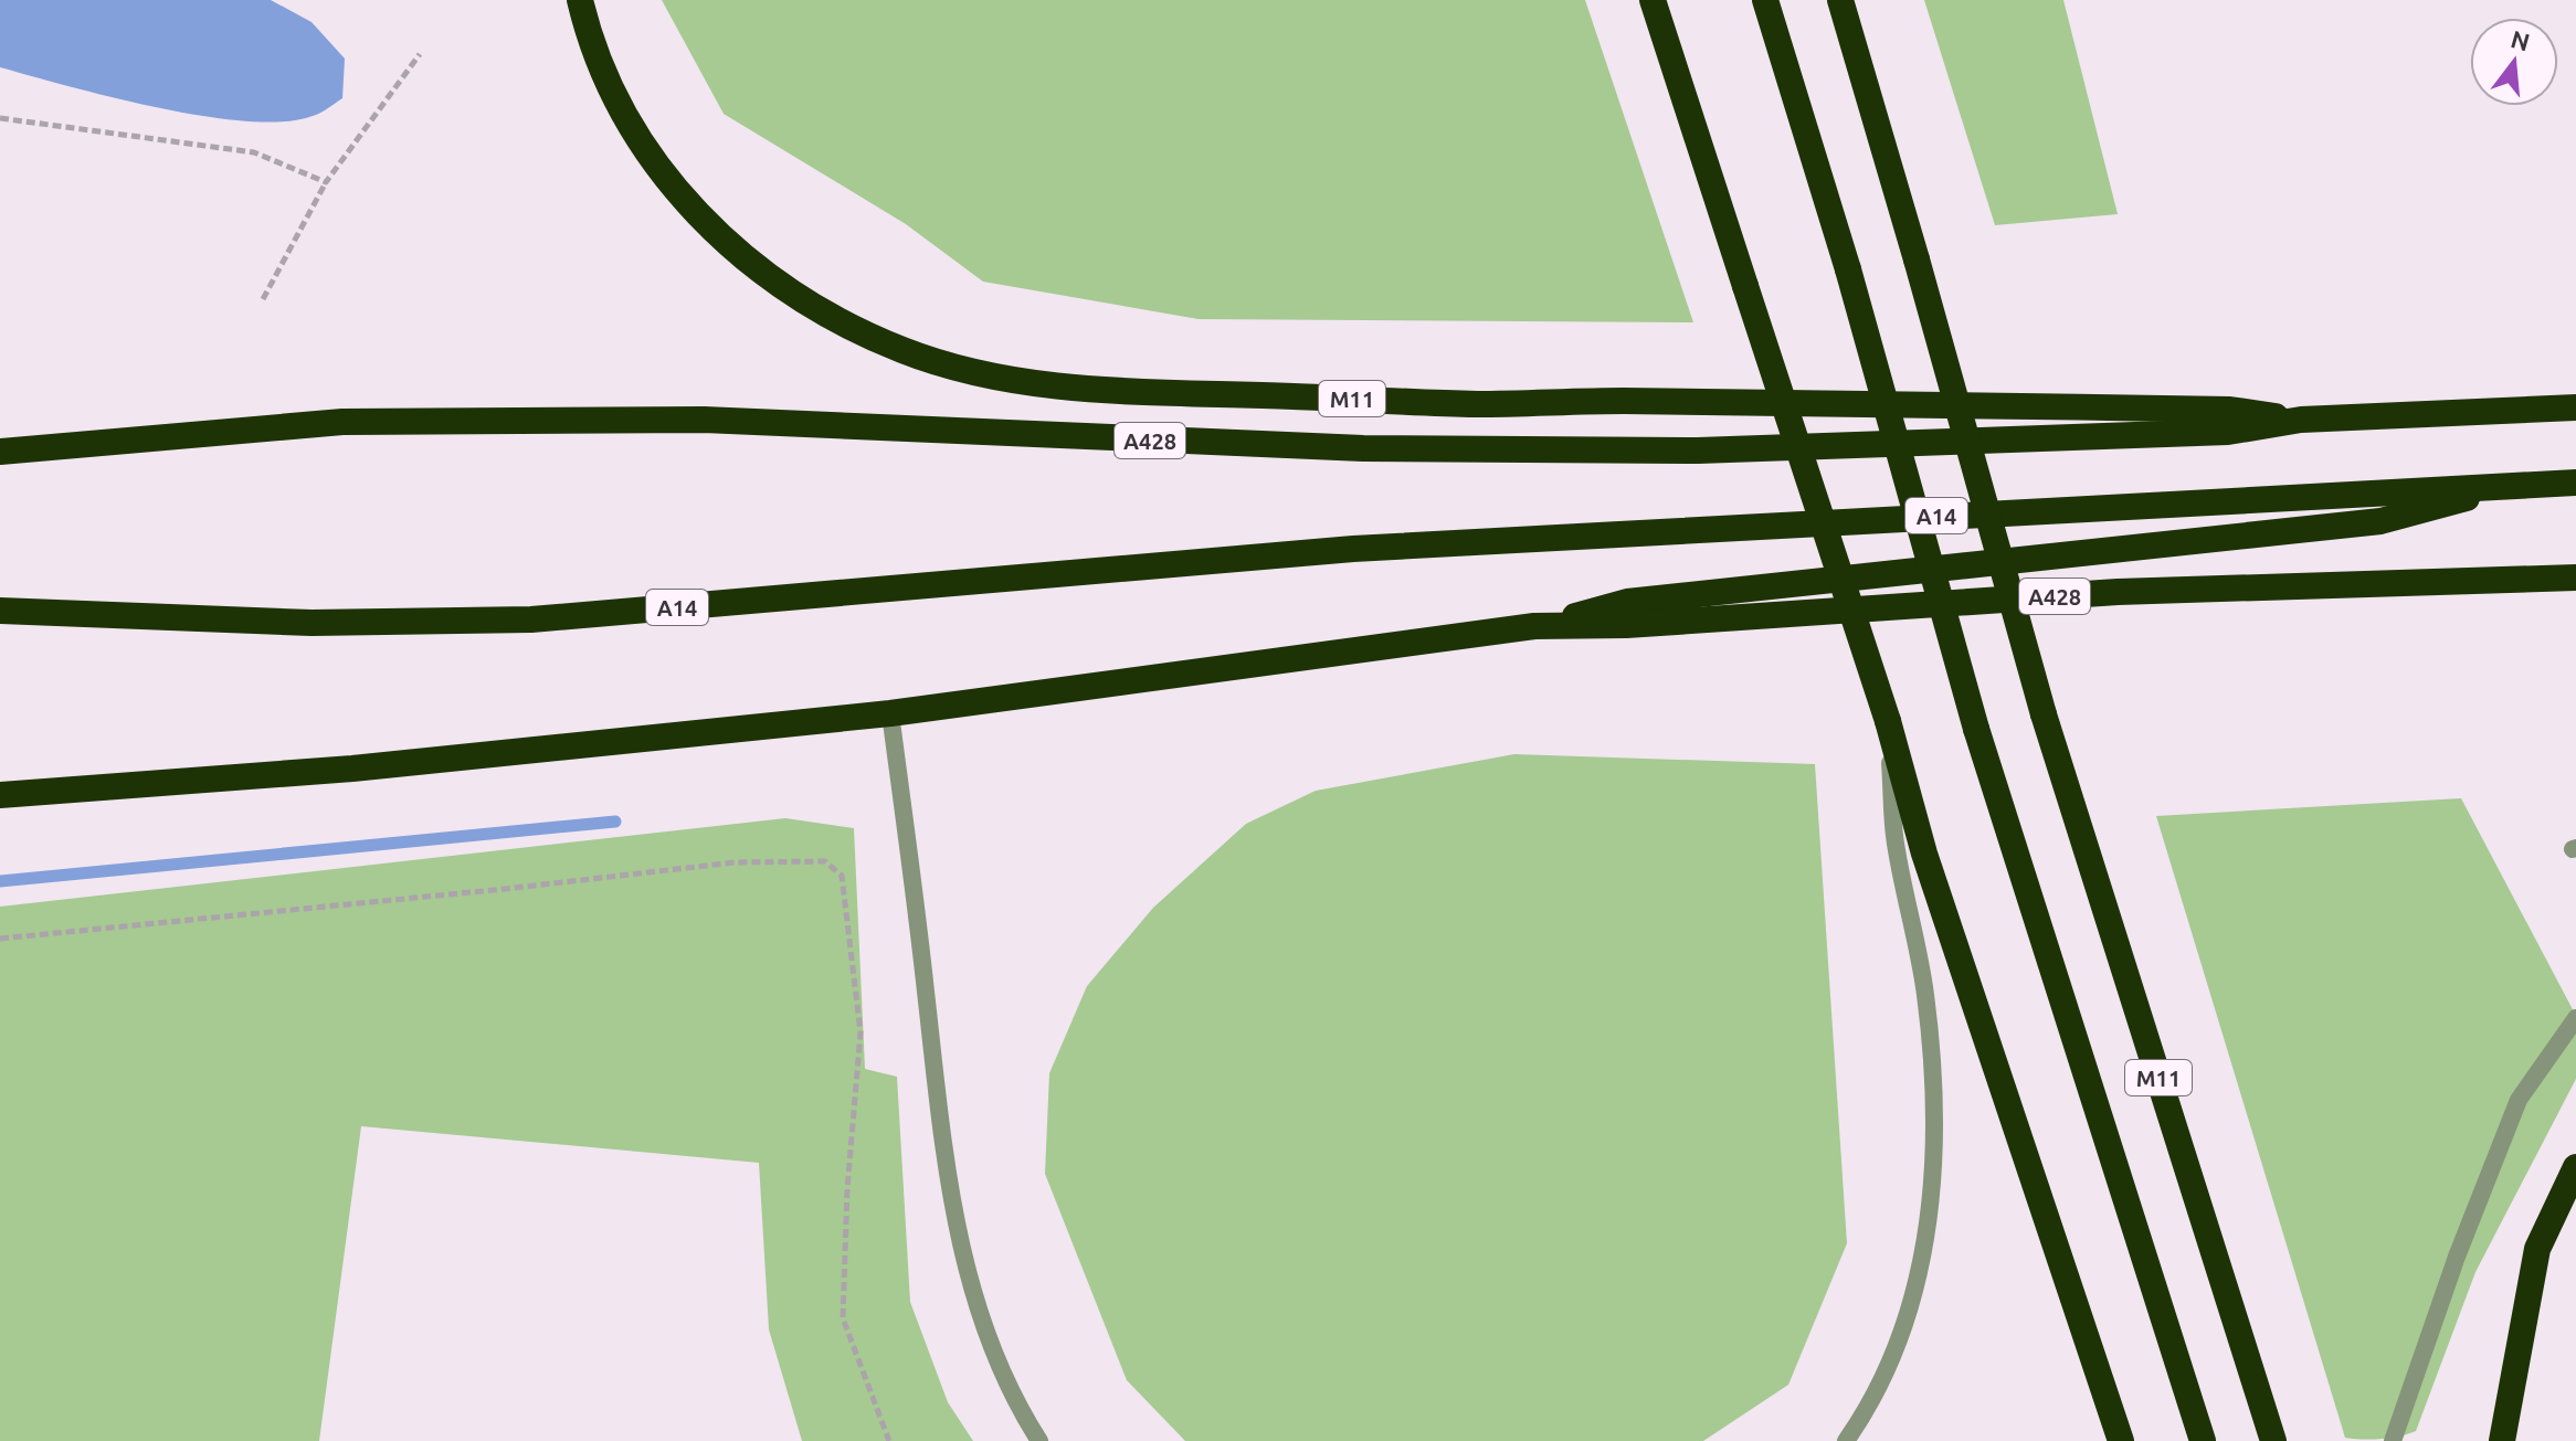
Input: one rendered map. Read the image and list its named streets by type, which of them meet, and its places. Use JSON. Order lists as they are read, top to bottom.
{
  "streets": {
    "highway": ["M11", "A428", "A14"]
  },
  "crossings": [
    ["M11", "A428"],
    ["A428", "A14"]
  ],
  "north": "top"
}
